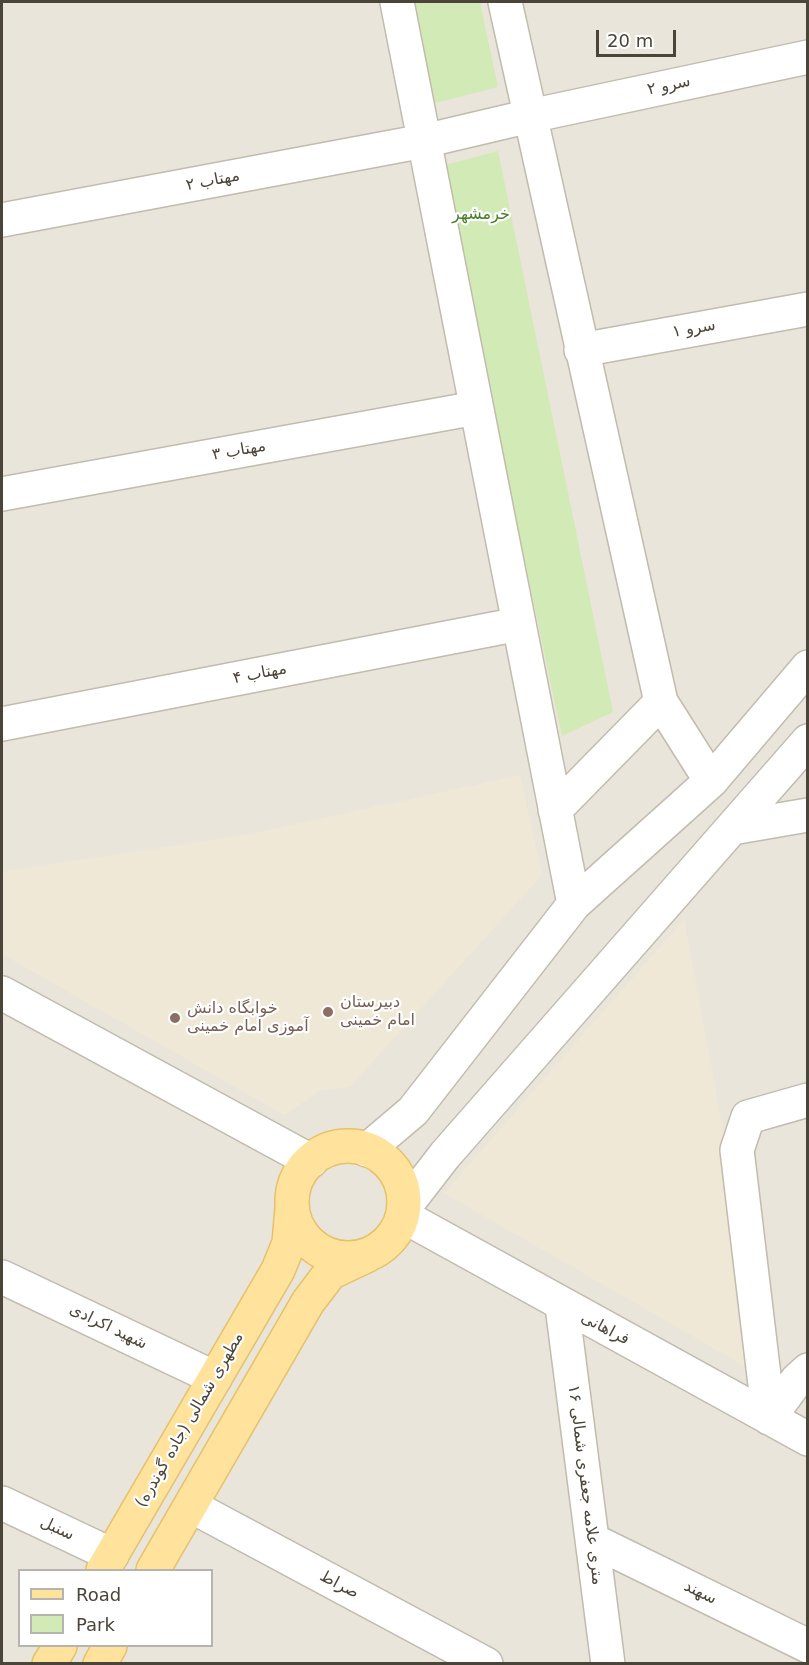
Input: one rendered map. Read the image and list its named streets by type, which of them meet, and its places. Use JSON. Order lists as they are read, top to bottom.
{
  "streets": {
    "main road": ["مطهری شمالی (جاده گوندره)"],
    "street": [
      "سرو ۲",
      "مهتاب ۲",
      "سرو ۱",
      "مهتاب ۳",
      "مهتاب ۴",
      "شهید اکرادی",
      "فراهانی",
      "۱۶ متری علامه جعفری شمالی",
      "سنبل",
      "صراط",
      "سهند"
    ]
  },
  "crossings": [
    ["سرو ۲", "مهتاب ۲"],
    ["شهید اکرادی", "مطهری شمالی (جاده گوندره)"],
    ["فراهانی", "مطهری شمالی (جاده گوندره)"],
    ["فراهانی", "۱۶ متری علامه جعفری شمالی"],
    ["مطهری شمالی (جاده گوندره)", "سنبل"],
    ["۱۶ متری علامه جعفری شمالی", "سهند"]
  ],
  "parks": ["خرمشهر"],
  "places": ["دبیرستان امام خمینی", "خوابگاه دانش آموزی امام خمینی"],
  "legend": ["Road", "Park"],
  "scale_bar": "20 m"
}
